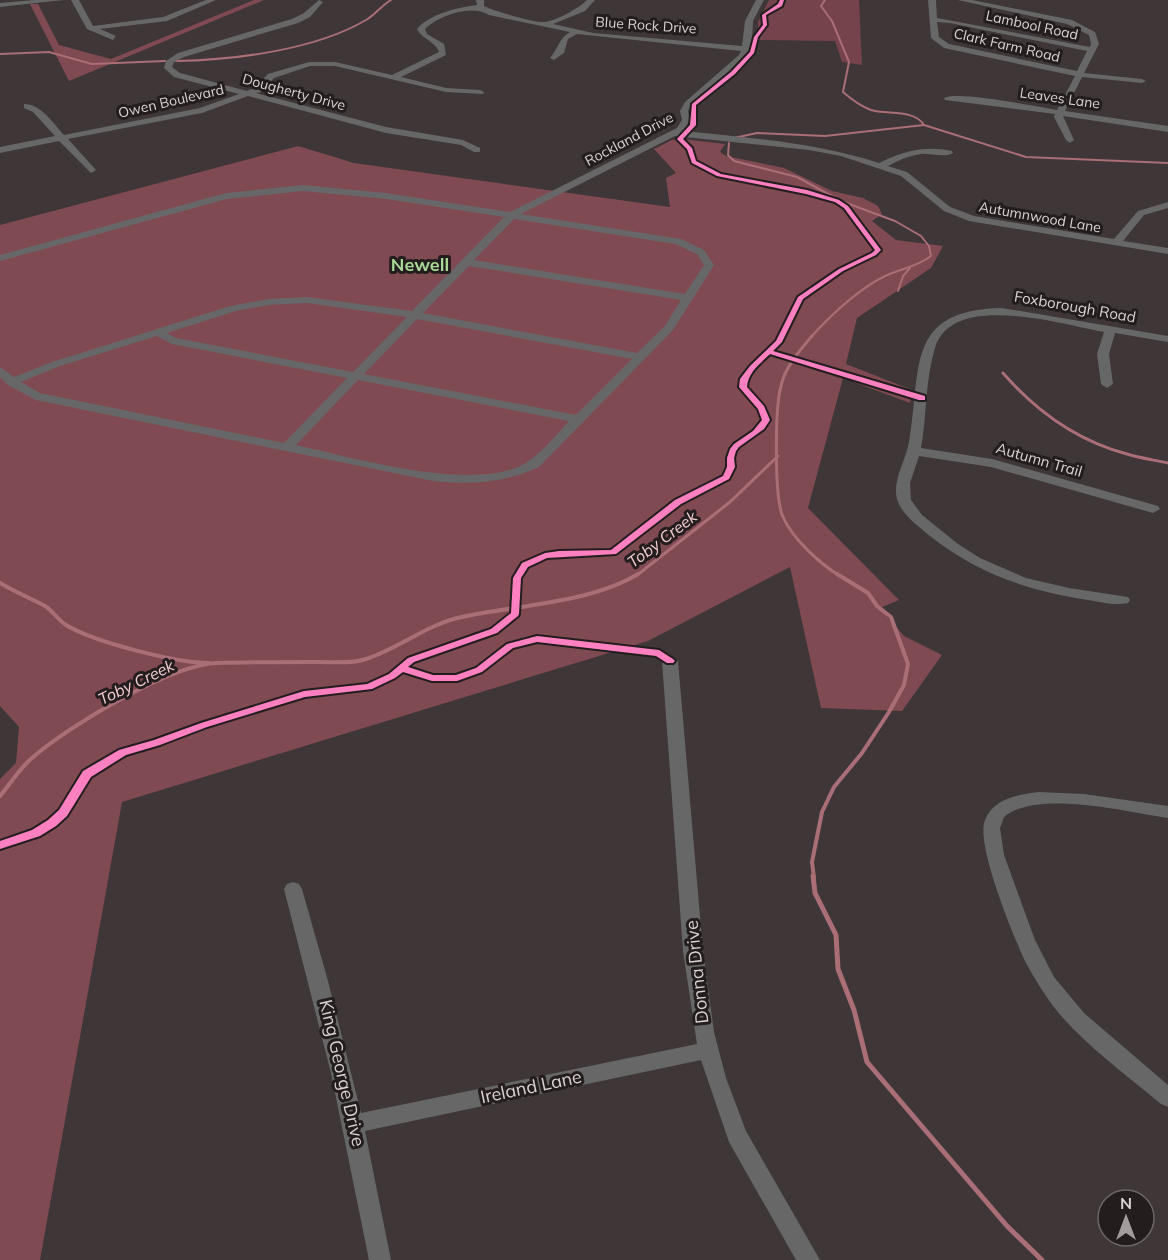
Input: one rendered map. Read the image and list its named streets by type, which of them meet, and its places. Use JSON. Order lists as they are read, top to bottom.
{
  "streets": {
    "street": [
      "Blue Rock Drive",
      "Lambool Road",
      "Clark Farm Road",
      "Dougherty Drive",
      "Leaves Lane",
      "Owen Boulevard",
      "Rockland Drive",
      "Autumnwood Lane",
      "Foxborough Road",
      "Autumn Trail",
      "Donna Drive",
      "King George Drive",
      "Ireland Lane"
    ]
  },
  "crossings": [
    ["Blue Rock Drive", "Rockland Drive"],
    ["Lambool Road", "Clark Farm Road"],
    ["Dougherty Drive", "Owen Boulevard"],
    ["Rockland Drive", "Autumnwood Lane"],
    ["Foxborough Road", "Autumn Trail"],
    ["Donna Drive", "Ireland Lane"],
    ["King George Drive", "Ireland Lane"]
  ],
  "districts": ["Newell"],
  "water": ["Toby Creek"],
  "north": "top"
}
